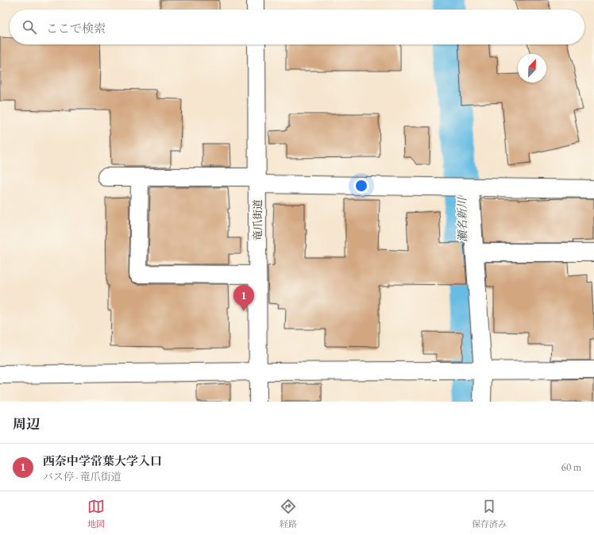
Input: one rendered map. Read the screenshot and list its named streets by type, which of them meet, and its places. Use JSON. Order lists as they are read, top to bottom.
{
  "streets": {
    "street": ["竜爪街道"]
  },
  "water": ["瀬名新川"],
  "north": "top right",
  "page": {
    "search": "ここで検索",
    "pins": "1",
    "heading": "周辺",
    "list": [
      {
        "mark": "1",
        "name": "西奈中学常葉大学入口",
        "note": "バス停 · 竜爪街道",
        "value": "60 m"
      }
    ],
    "nav": ["地図", "経路", "保存済み"]
  }
}
